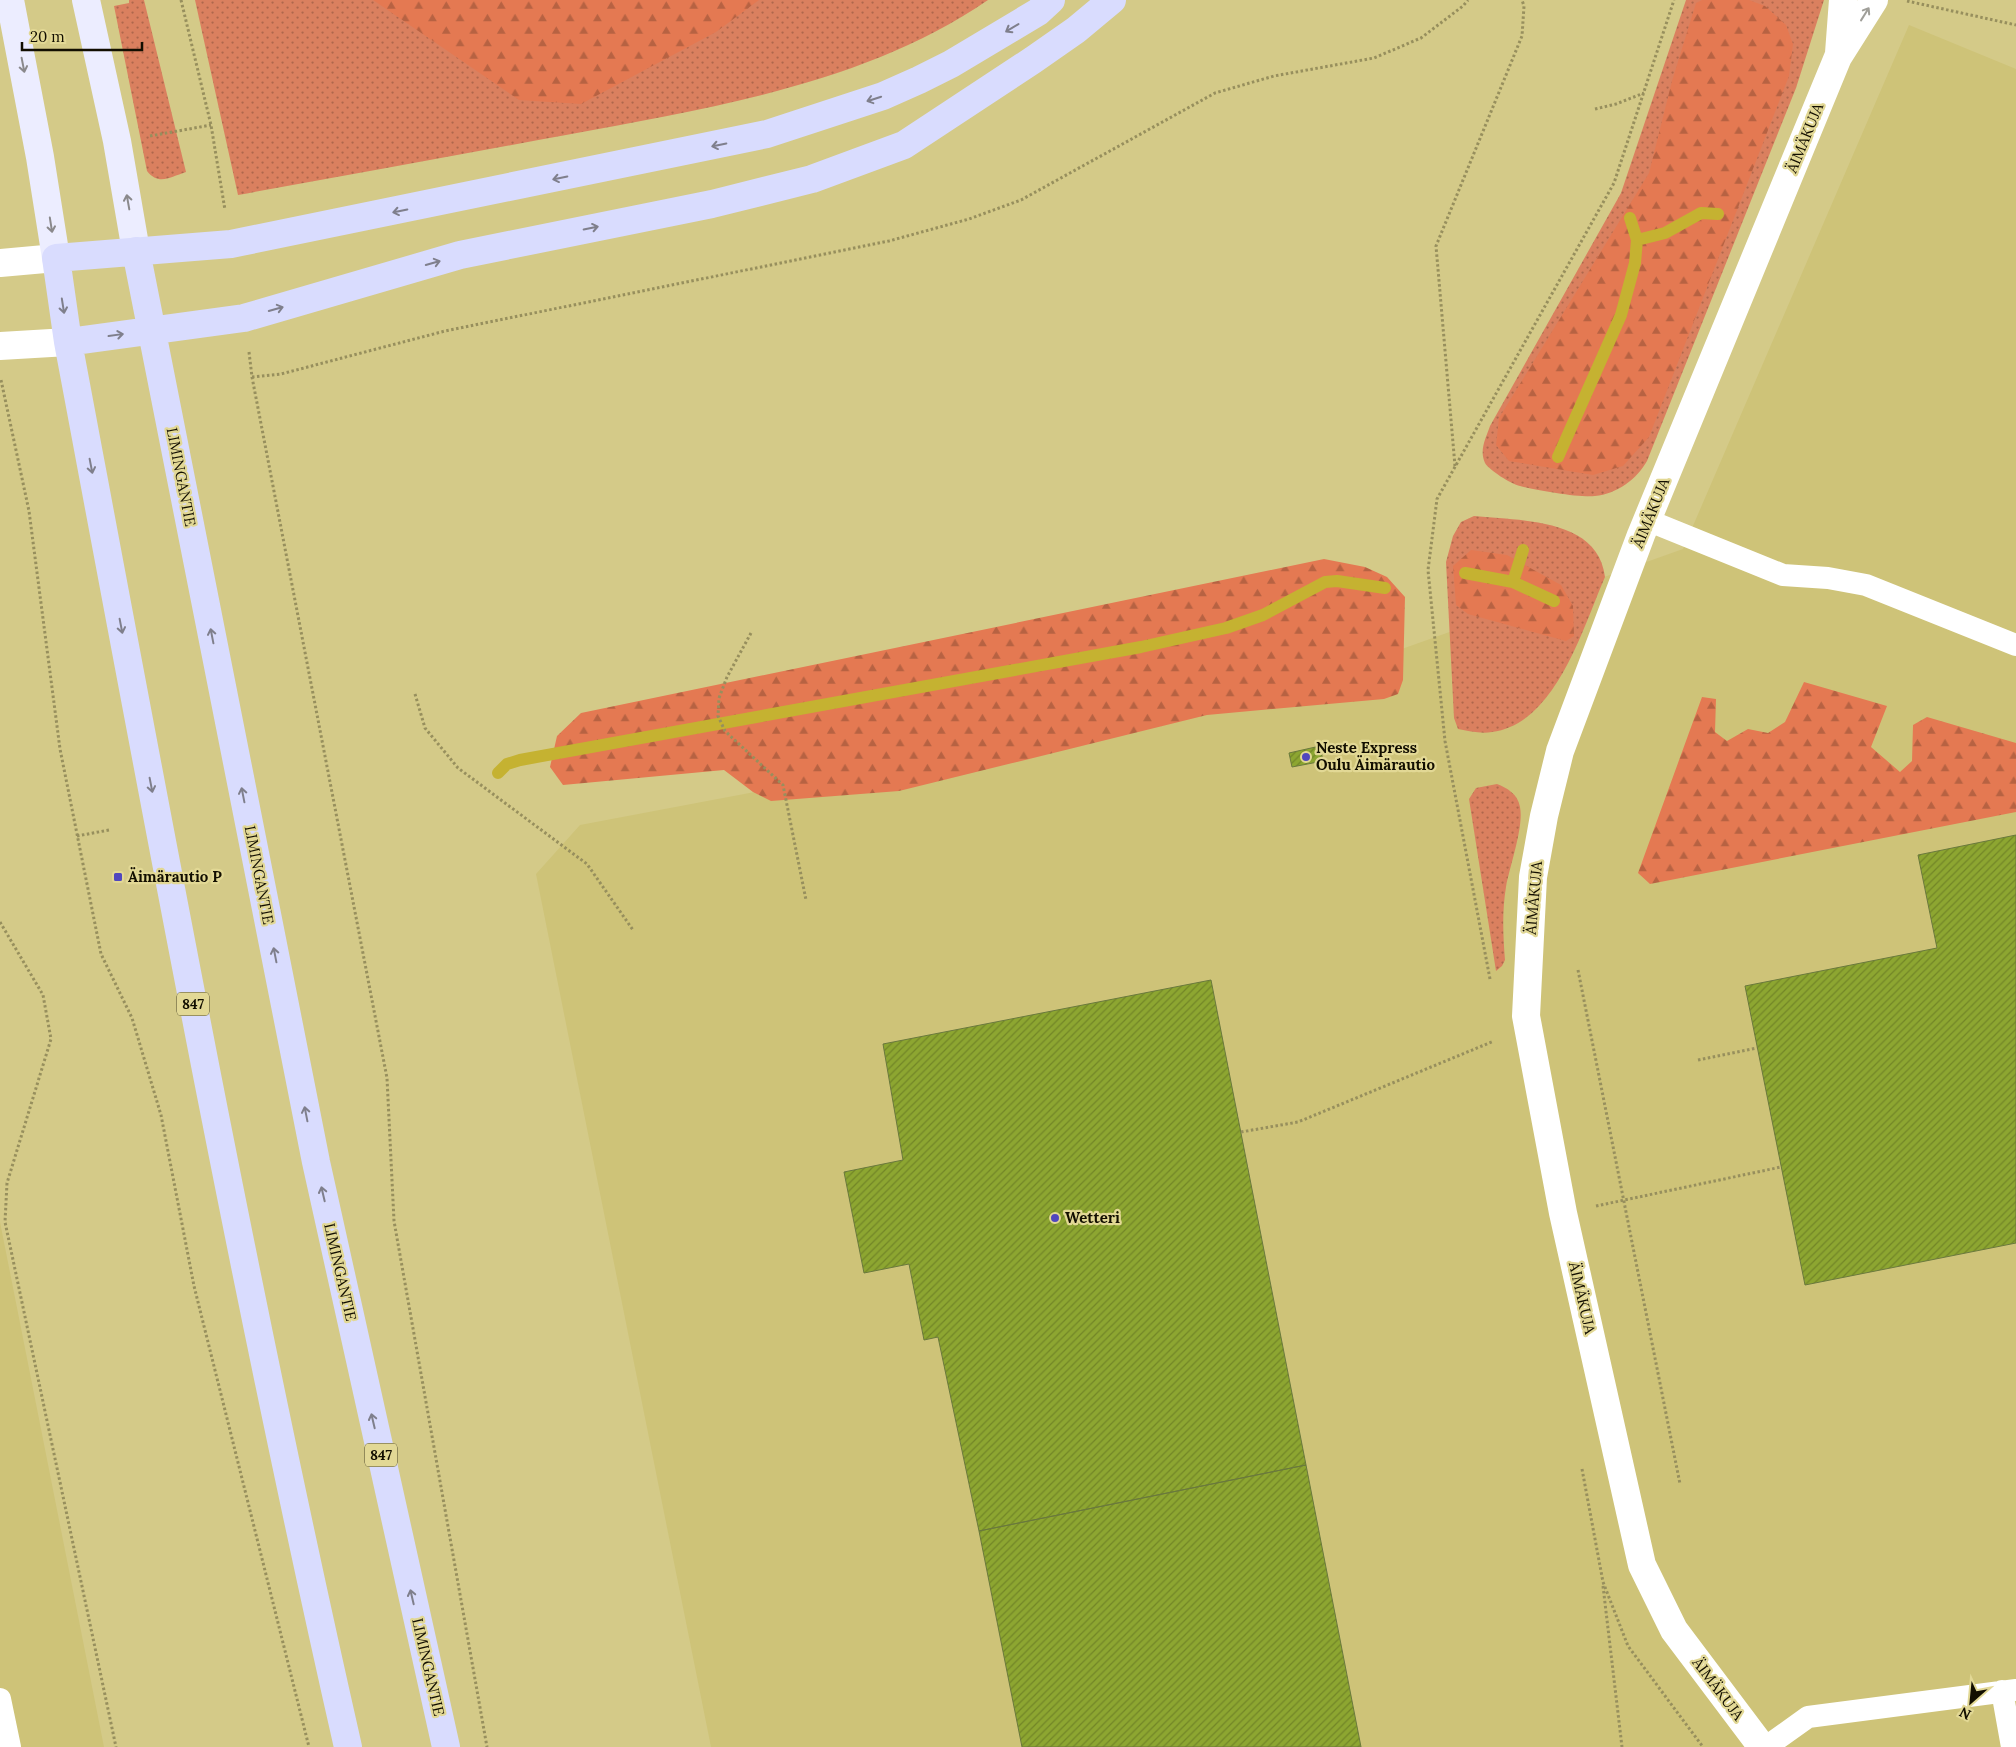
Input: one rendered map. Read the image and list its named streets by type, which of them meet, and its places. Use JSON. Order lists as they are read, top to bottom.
{
  "streets": {
    "main road": ["LIMINGANTIE", "847"],
    "street": ["ÄIMÄKUJA"]
  },
  "places": {
    "other": ["Neste Express Oulu Äimärautio", "Wetteri"],
    "transit": ["Äimärautio P"]
  },
  "scale_bar": "20 m",
  "north": "bottom left"
}
